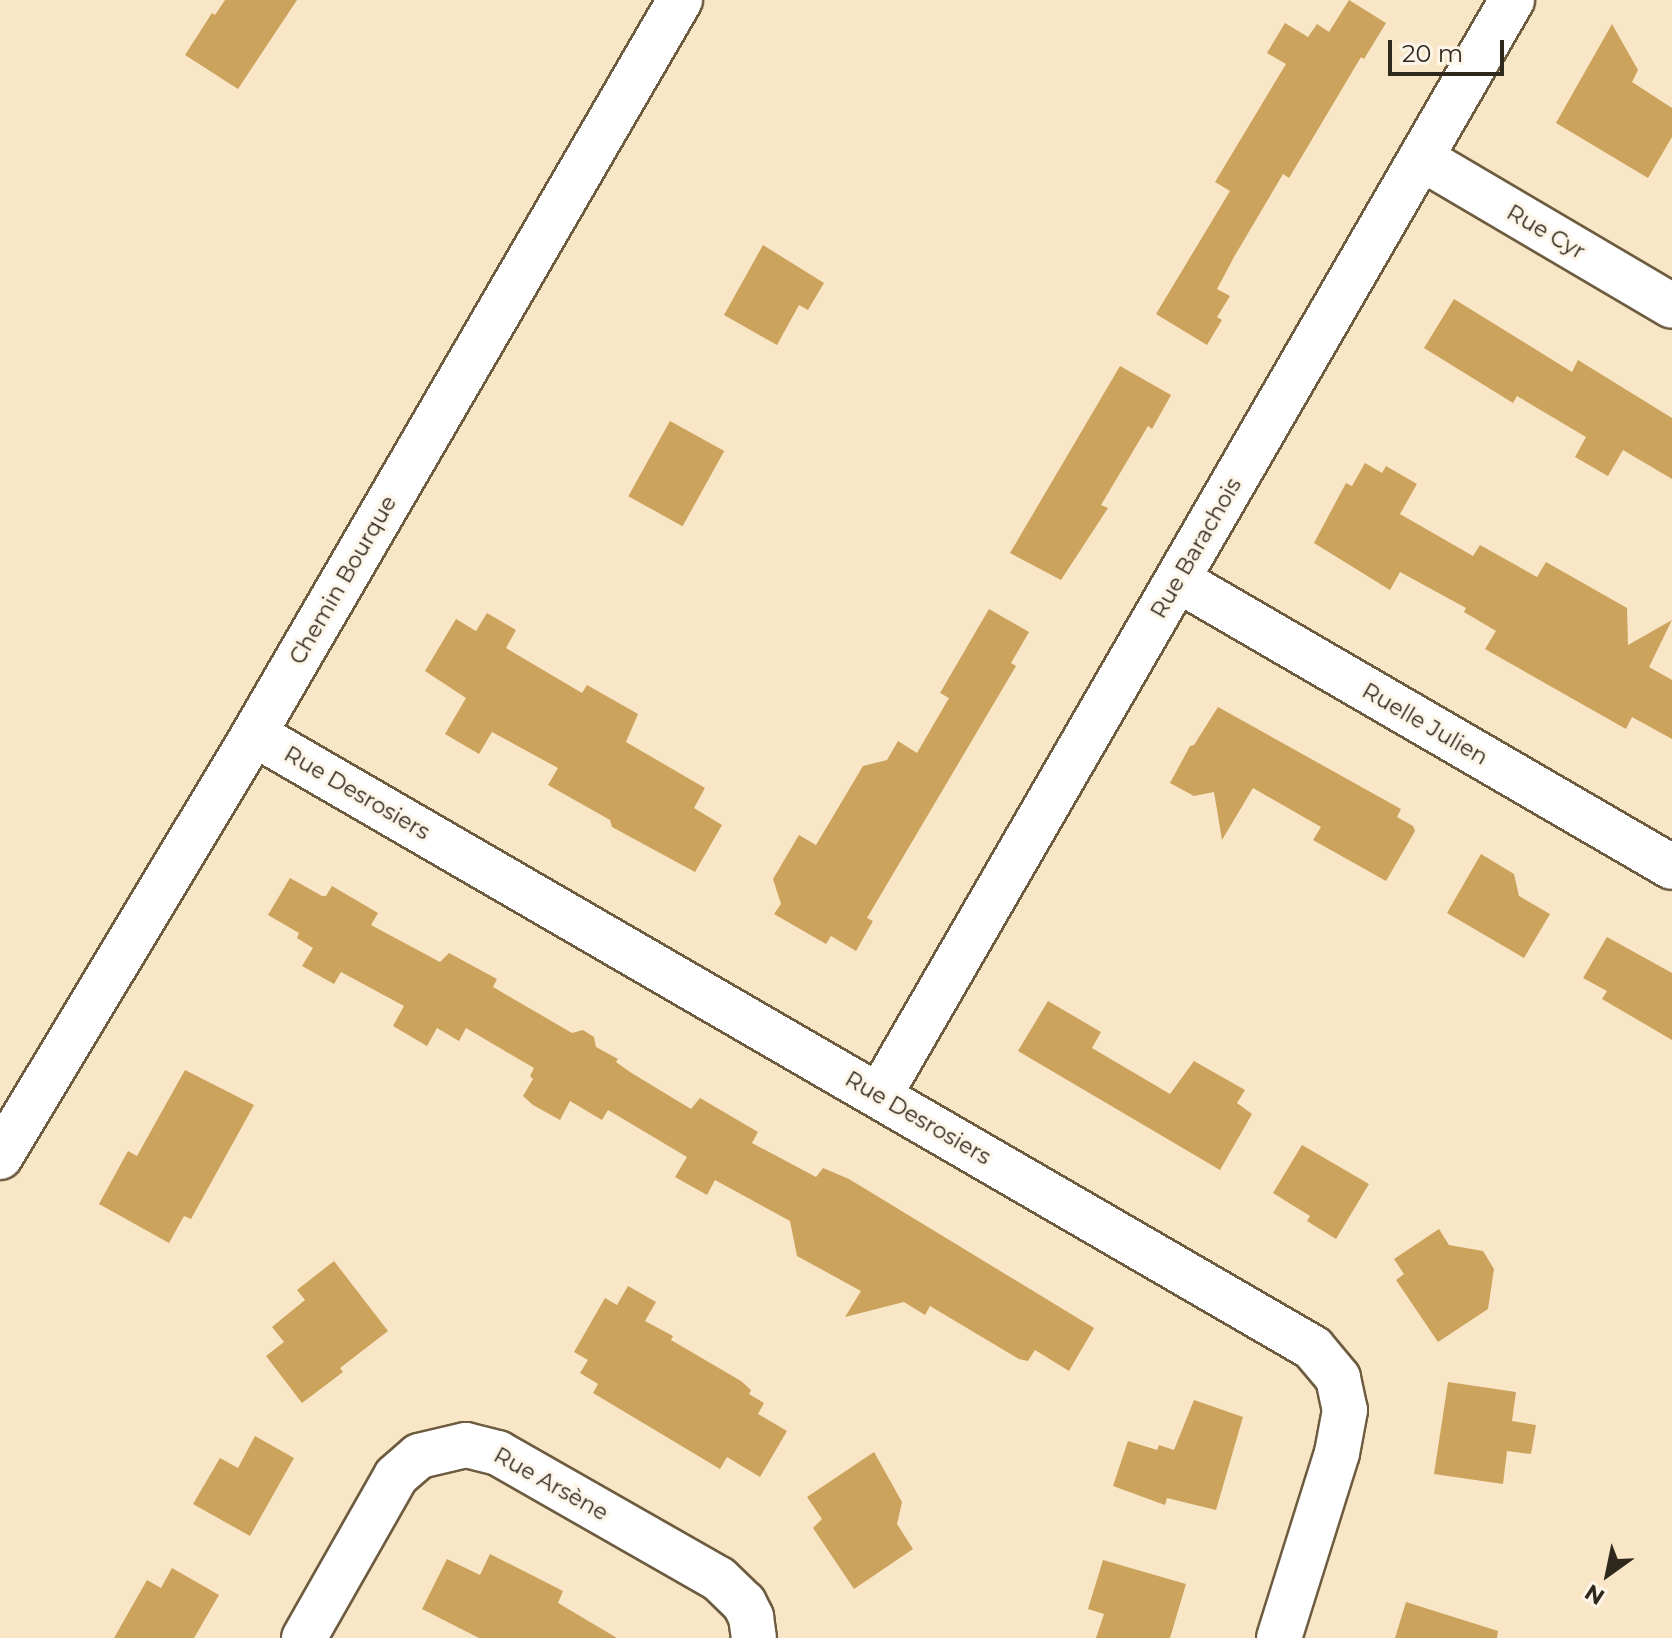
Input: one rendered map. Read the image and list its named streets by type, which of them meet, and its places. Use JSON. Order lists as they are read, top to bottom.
{
  "streets": {
    "street": [
      "Rue Cyr",
      "Rue Barachois",
      "Chemin Bourque",
      "Ruelle Julien",
      "Rue Desrosiers",
      "Rue Arsène"
    ]
  },
  "crossings": [
    ["Rue Cyr", "Rue Barachois"],
    ["Rue Barachois", "Ruelle Julien"],
    ["Rue Barachois", "Rue Desrosiers"],
    ["Chemin Bourque", "Rue Desrosiers"]
  ],
  "scale_bar": "20 m",
  "north": "bottom left"
}
